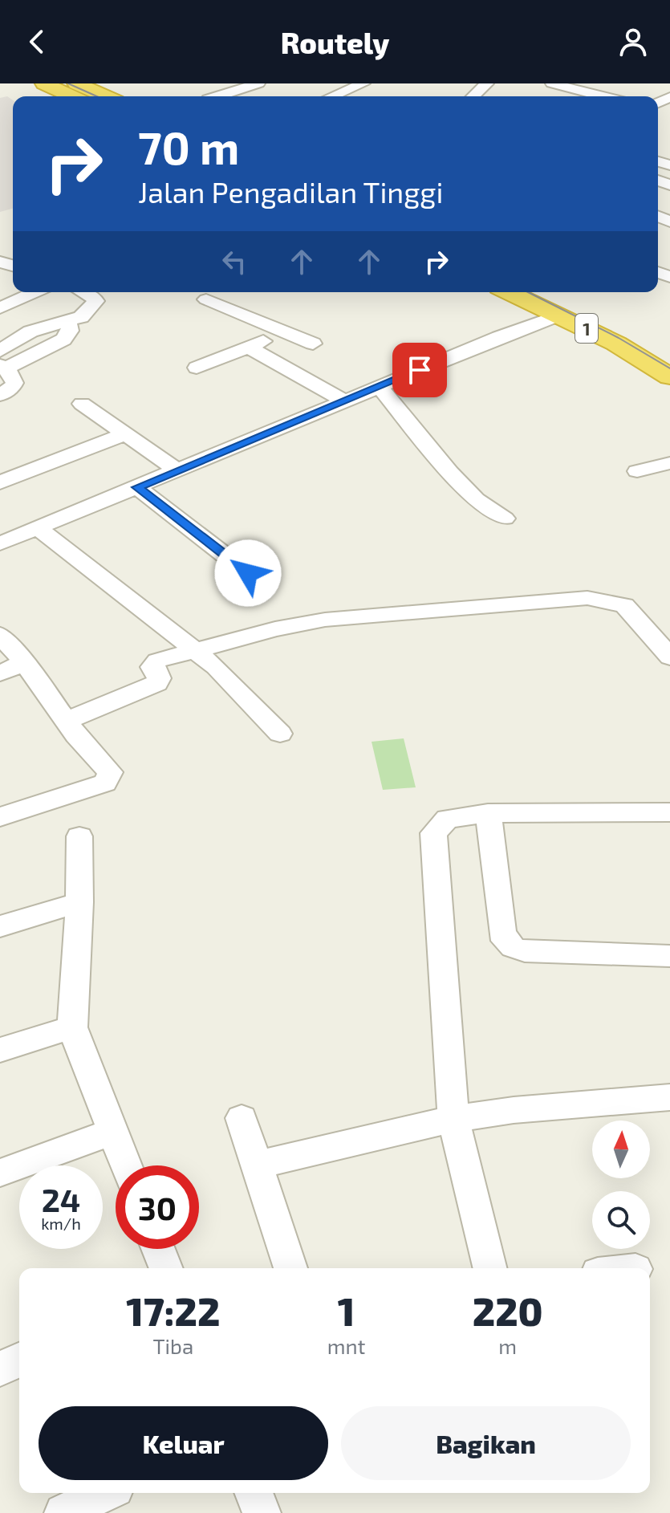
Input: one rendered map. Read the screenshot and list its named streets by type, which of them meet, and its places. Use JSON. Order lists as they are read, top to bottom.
{
  "streets": {
    "highway": ["1"]
  },
  "north": "top",
  "page": {
    "header": "Routely",
    "turn": ["70 m", "Jalan Pengadilan Tinggi"],
    "speed": "24 km/h",
    "limit": "30",
    "eta": [
      "17:22",
      "Tiba",
      "1",
      "mnt",
      "220",
      "m"
    ],
    "buttons": ["Keluar", "Bagikan"]
  }
}
